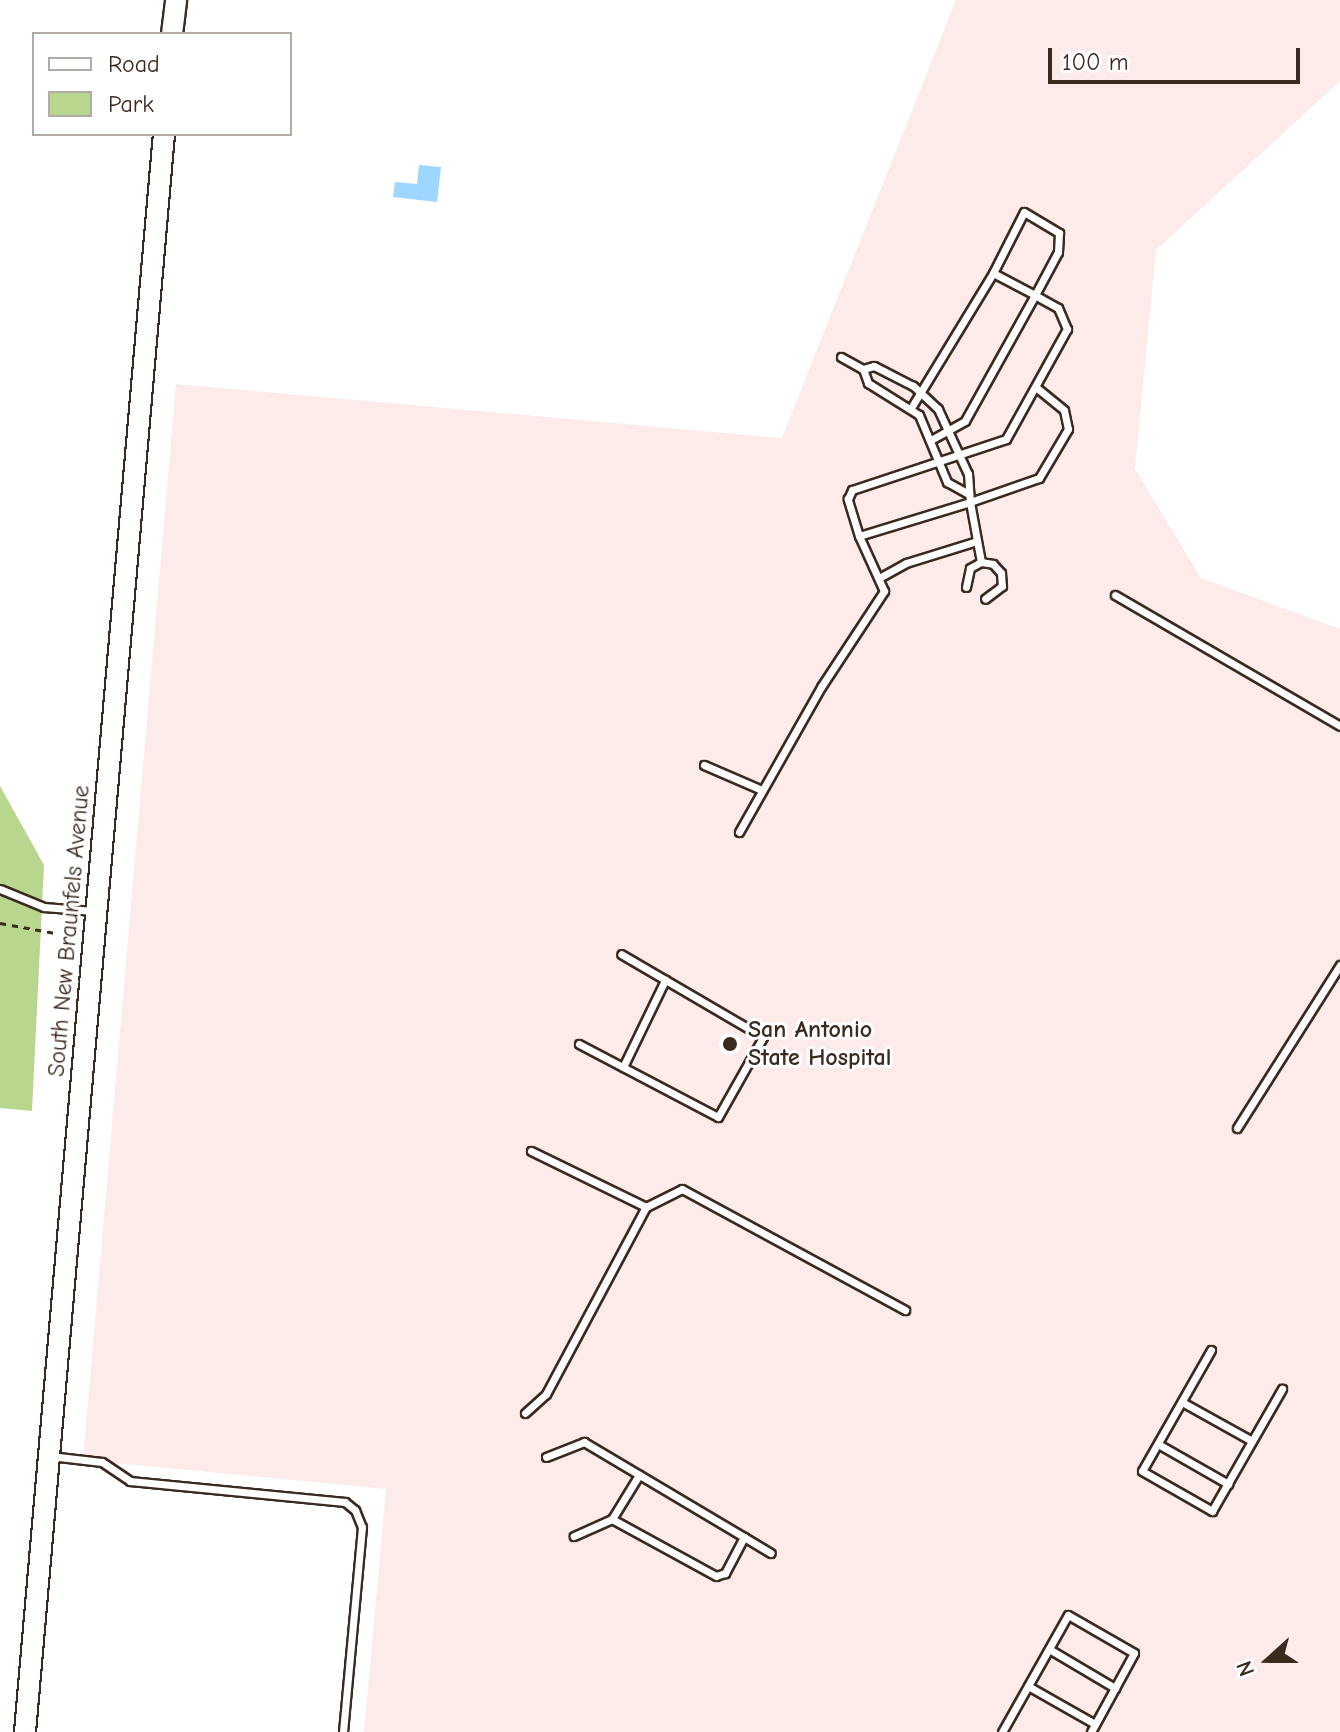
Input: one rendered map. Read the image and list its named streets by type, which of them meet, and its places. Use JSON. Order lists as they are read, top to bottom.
{
  "streets": {
    "main road": ["South New Braunfels Avenue"]
  },
  "places": ["San Antonio State Hospital"],
  "legend": ["Road", "Park"],
  "scale_bar": "100 m",
  "north": "left"
}
